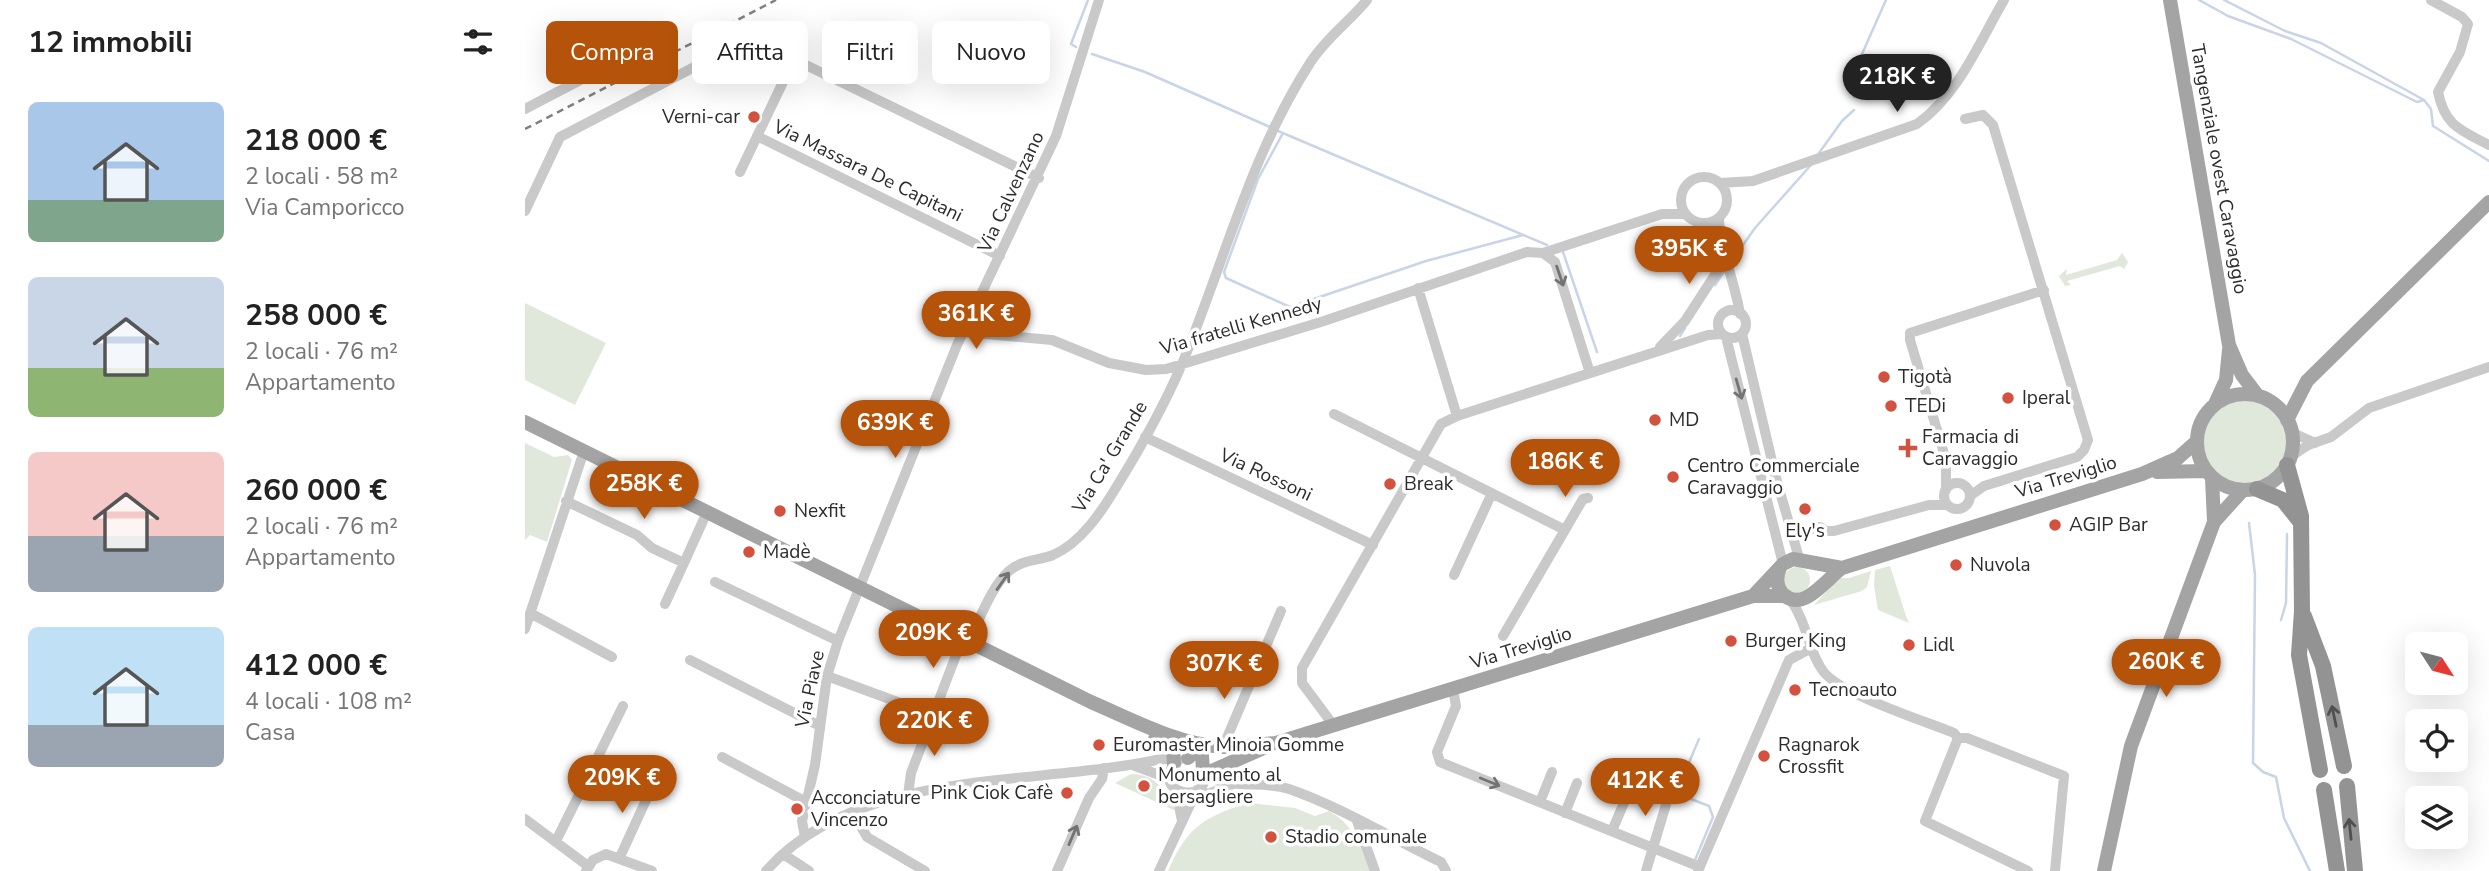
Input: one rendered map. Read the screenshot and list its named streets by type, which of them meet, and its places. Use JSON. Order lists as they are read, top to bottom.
{
  "streets": {
    "main road": ["Tangenziale ovest Caravaggio", "Via Treviglio"],
    "street": [
      "Via Massara De Capitani",
      "Via Calvenzano",
      "Via fratelli Kennedy",
      "Via Ca' Grande",
      "Via Rossoni",
      "Via Piave"
    ]
  },
  "crossings": [
    ["Tangenziale ovest Caravaggio", "Via Treviglio"],
    ["Via Massara De Capitani", "Via Calvenzano"],
    ["Via Calvenzano", "Via fratelli Kennedy"],
    ["Via Calvenzano", "Via Piave"],
    ["Via fratelli Kennedy", "Via Ca' Grande"],
    ["Via Ca' Grande", "Via Rossoni"]
  ],
  "places": {
    "other": [
      "Verni-car",
      "Tigotà",
      "Iperal",
      "TEDi",
      "MD",
      "Centro Commerciale Caravaggio",
      "Break",
      "Ely's",
      "Nexfit",
      "AGIP Bar",
      "Madè",
      "Nuvola",
      "Burger King",
      "Lidl",
      "Tecnoauto",
      "Euromaster Minoia Gomme",
      "Ragnarok Crossfit",
      "Monumento al bersagliere",
      "Pink Ciok Cafè",
      "Acconciature Vincenzo",
      "Stadio comunale"
    ],
    "health": ["Farmacia di Caravaggio"]
  },
  "north": "bottom right",
  "page": {
    "heading": "12 immobili",
    "chip": [
      "Compra",
      "Affitta",
      "Filtri",
      "Nuovo"
    ],
    "price": [
      "218K €",
      "395K €",
      "361K €",
      "639K €",
      "186K €",
      "258K €",
      "209K €",
      "260K €",
      "307K €",
      "220K €",
      "209K €",
      "412K €"
    ],
    "list": [
      {
        "name": "218 000 €",
        "note": "2 locali · 58 m² · Via Camporicco"
      },
      {
        "name": "258 000 €",
        "note": "2 locali · 76 m² · Appartamento"
      },
      {
        "name": "260 000 €",
        "note": "2 locali · 76 m² · Appartamento"
      },
      {
        "name": "412 000 €",
        "note": "4 locali · 108 m² · Casa"
      }
    ]
  }
}
